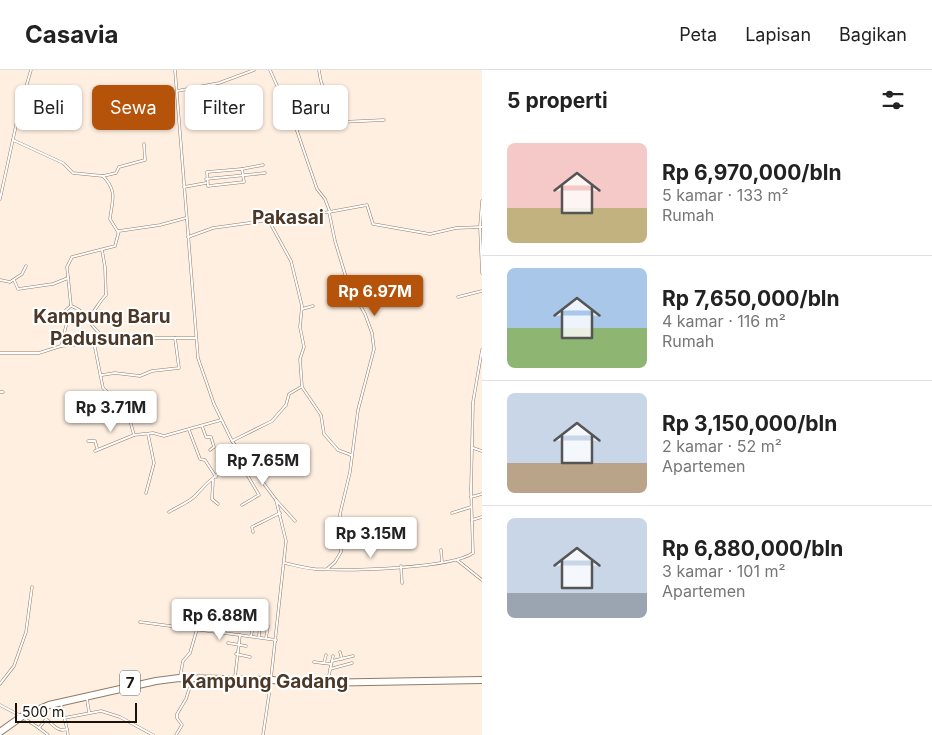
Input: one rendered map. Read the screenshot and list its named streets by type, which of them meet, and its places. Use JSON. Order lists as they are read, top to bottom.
{
  "streets": {
    "highway": ["7"]
  },
  "districts": ["Pakasai", "Kampung Baru Padusunan", "Kampung Gadang"],
  "scale_bar": "500 m",
  "page": {
    "header": "Casavia",
    "nav": ["Peta", "Lapisan", "Bagikan"],
    "heading": "5 properti",
    "chip": [
      "Beli",
      "Sewa",
      "Filter",
      "Baru"
    ],
    "list": [
      {
        "name": "Rp 6,970,000/bln",
        "note": "5 kamar · 133 m² · Rumah"
      },
      {
        "name": "Rp 7,650,000/bln",
        "note": "4 kamar · 116 m² · Rumah"
      },
      {
        "name": "Rp 3,150,000/bln",
        "note": "2 kamar · 52 m² · Apartemen"
      },
      {
        "name": "Rp 6,880,000/bln",
        "note": "3 kamar · 101 m² · Apartemen"
      }
    ],
    "price": [
      "Rp 6.97M",
      "Rp 3.71M",
      "Rp 7.65M",
      "Rp 3.15M",
      "Rp 6.88M"
    ],
    "scale": "500 m"
  }
}
